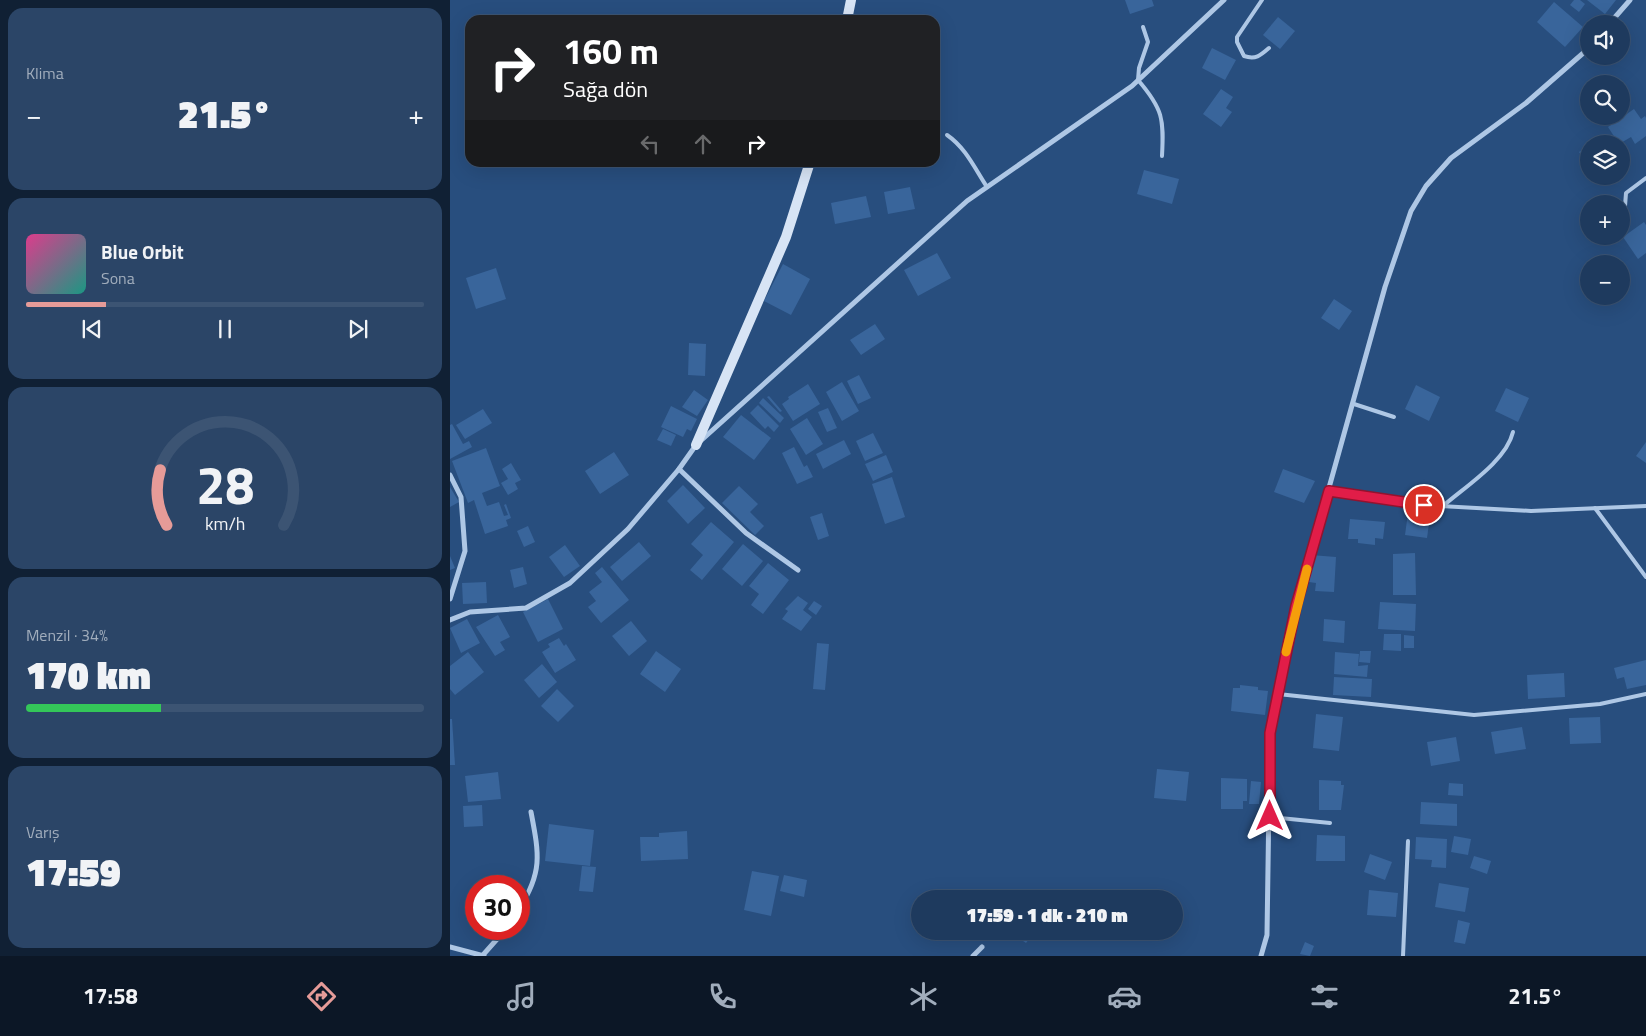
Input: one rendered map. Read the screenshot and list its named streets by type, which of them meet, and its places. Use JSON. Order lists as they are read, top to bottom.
{
  "page": {
    "tile": [
      "Klima",
      ["Menzil · 34%", "170 km"],
      ["Varış", "17:59"]
    ],
    "map_buttons": ["+", "−"],
    "turn": ["160 m", "Sağa dön"],
    "heat": ["−", "21.5°", "+"],
    "song": ["Blue Orbit", "Sona"],
    "limit": "30",
    "trip": "17:59 · 1 dk · 210 m",
    "tabs": ["17:58", "21.5°"],
    "gauge": ["28", "km/h"]
  }
}
